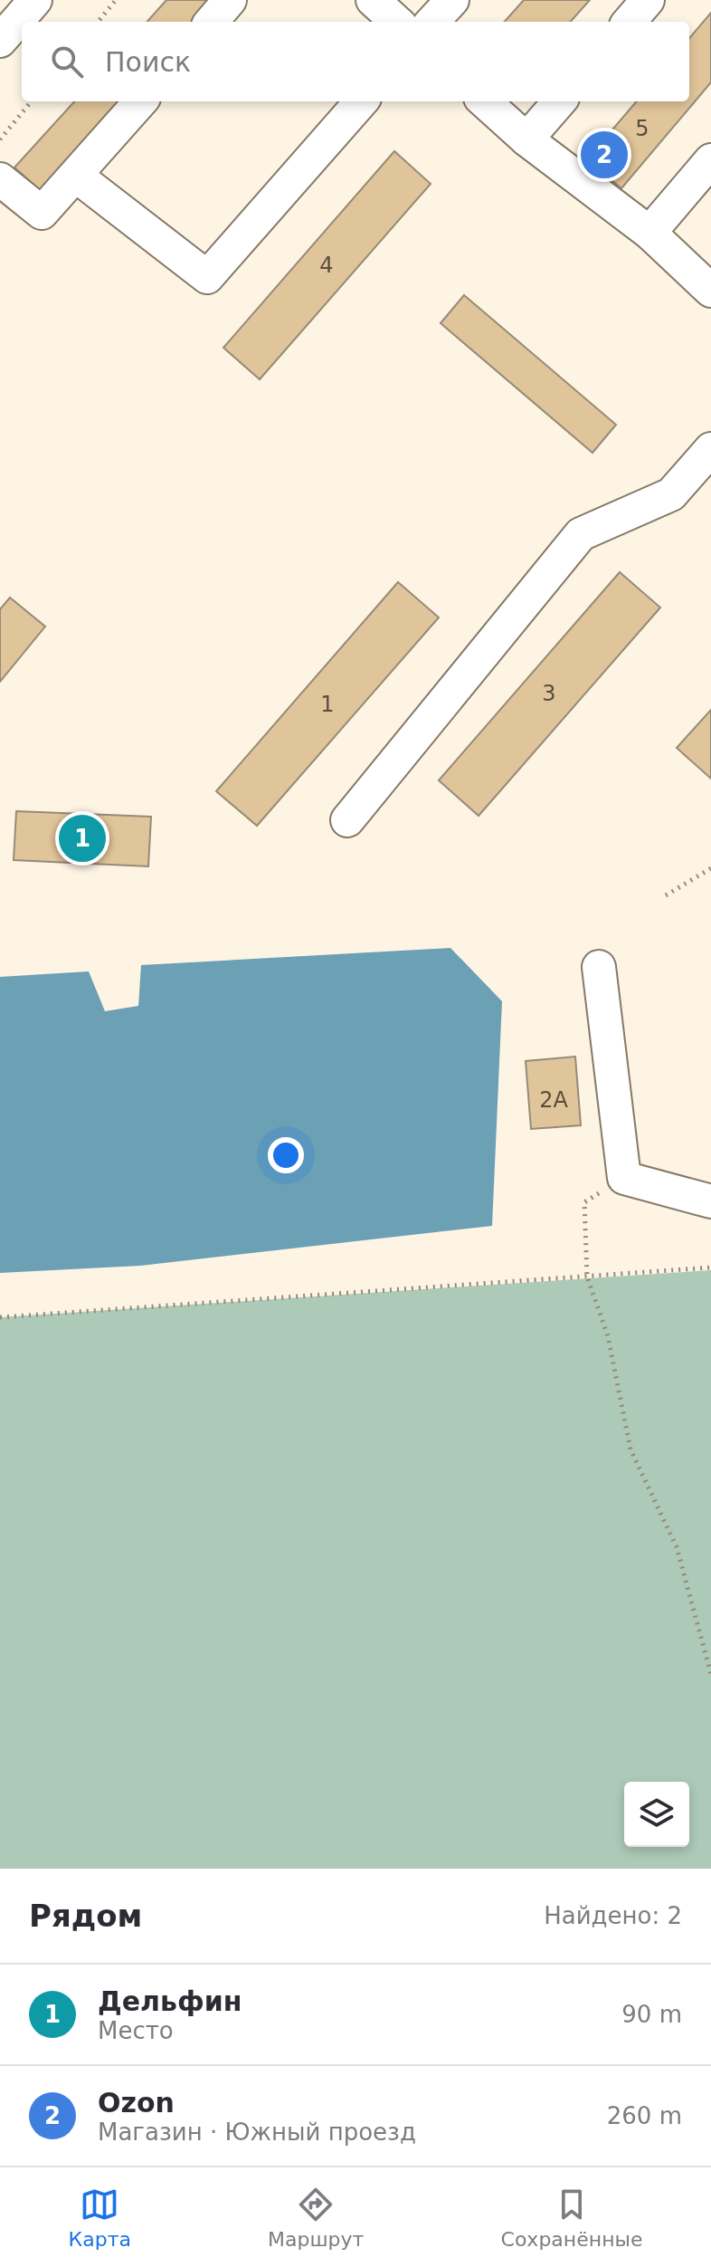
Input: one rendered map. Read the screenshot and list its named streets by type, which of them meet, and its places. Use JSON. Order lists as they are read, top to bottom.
{
  "house_numbers": [
    "5",
    "4",
    "3",
    "1",
    "2А"
  ],
  "page": {
    "search": "Поиск",
    "pins": ["2", "1"],
    "heading": ["Рядом", "Найдено: 2"],
    "list": [
      {
        "mark": "1",
        "name": "Дельфин",
        "note": "Место",
        "value": "90 m"
      },
      {
        "mark": "2",
        "name": "Ozon",
        "note": "Магазин · Южный проезд",
        "value": "260 m"
      }
    ],
    "nav": ["Карта", "Маршрут", "Сохранённые"]
  }
}
